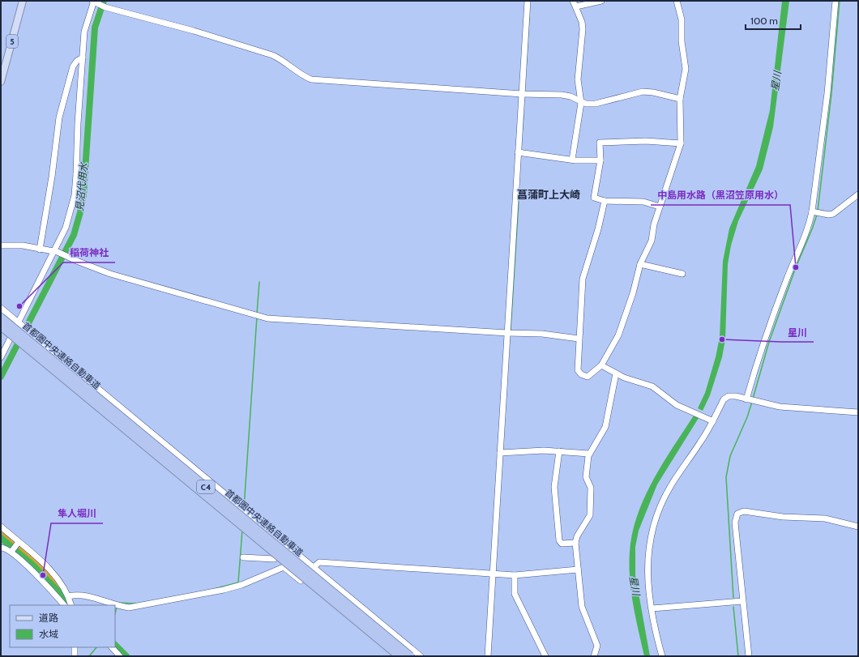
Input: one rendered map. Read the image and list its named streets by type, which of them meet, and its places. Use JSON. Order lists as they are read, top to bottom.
{
  "streets": {
    "highway": ["首都圏中央連絡自動車道", "C4"],
    "main road": ["5"]
  },
  "districts": ["菖蒲町上大崎"],
  "water": ["星川", "見沼代用水"],
  "places": [
    "中島用水路（黒沼笠原用水）",
    "稲荷神社",
    "星川",
    "隼人堀川"
  ],
  "legend": ["道路", "水域"],
  "scale_bar": "100 m"
}
